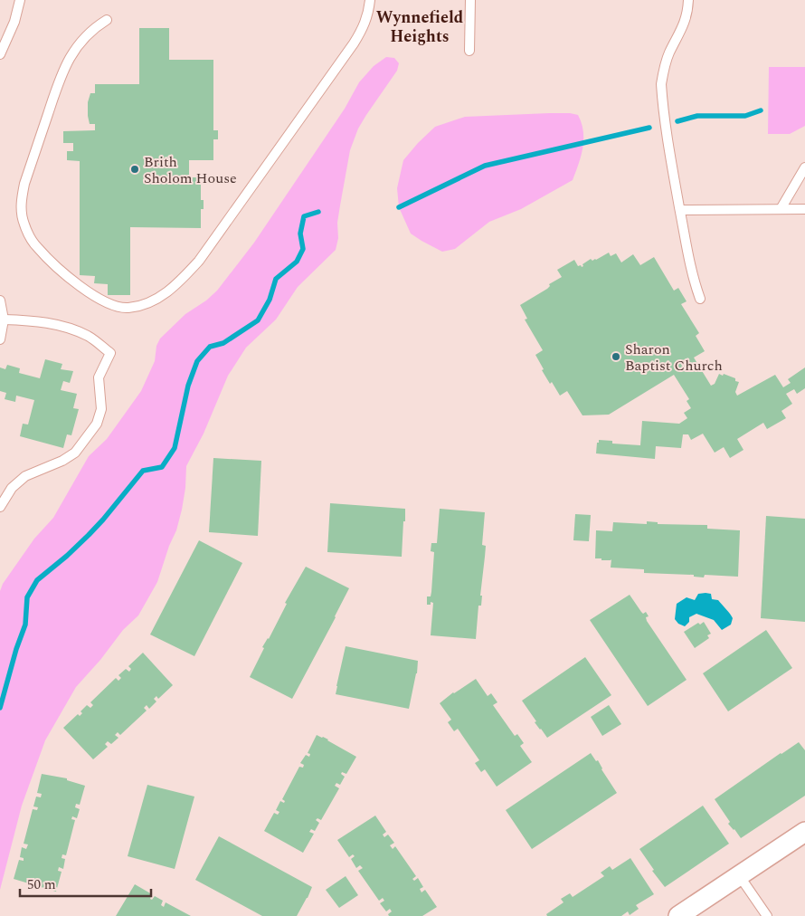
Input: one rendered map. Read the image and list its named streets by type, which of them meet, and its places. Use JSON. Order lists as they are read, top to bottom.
{
  "districts": ["Wynnefield Heights"],
  "places": ["Brith Sholom House", "Sharon Baptist Church"],
  "scale_bar": "50 m"
}
